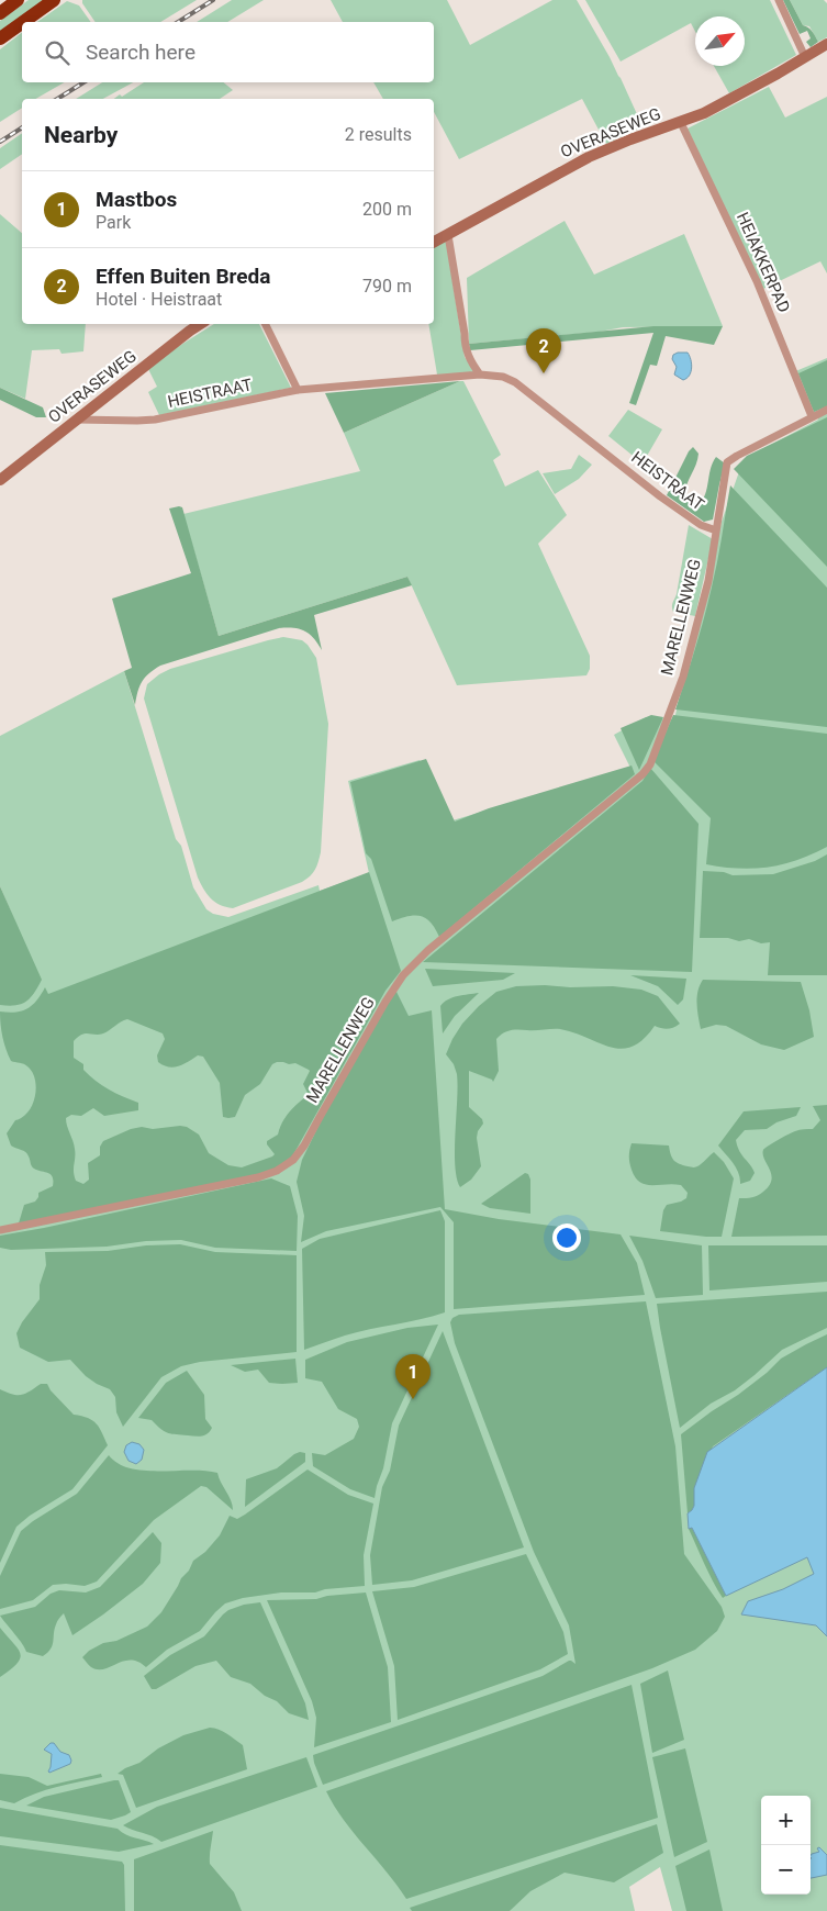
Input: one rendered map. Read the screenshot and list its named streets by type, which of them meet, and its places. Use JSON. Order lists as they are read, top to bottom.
{
  "streets": {
    "street": [
      "OVERASEWEG",
      "HEIAKKERPAD",
      "HEISTRAAT",
      "MARELLENWEG"
    ]
  },
  "crossings": [
    ["OVERASEWEG", "HEIAKKERPAD"],
    ["OVERASEWEG", "HEISTRAAT"],
    ["HEIAKKERPAD", "HEISTRAAT"],
    ["HEISTRAAT", "MARELLENWEG"]
  ],
  "north": "top right",
  "page": {
    "search": "Search here",
    "heading": ["Nearby", "2 results"],
    "list": [
      {
        "mark": "1",
        "name": "Mastbos",
        "note": "Park",
        "value": "200 m"
      },
      {
        "mark": "2",
        "name": "Effen Buiten Breda",
        "note": "Hotel · Heistraat",
        "value": "790 m"
      }
    ],
    "pins": ["2", "1"],
    "map_buttons": ["+", "−"]
  }
}
